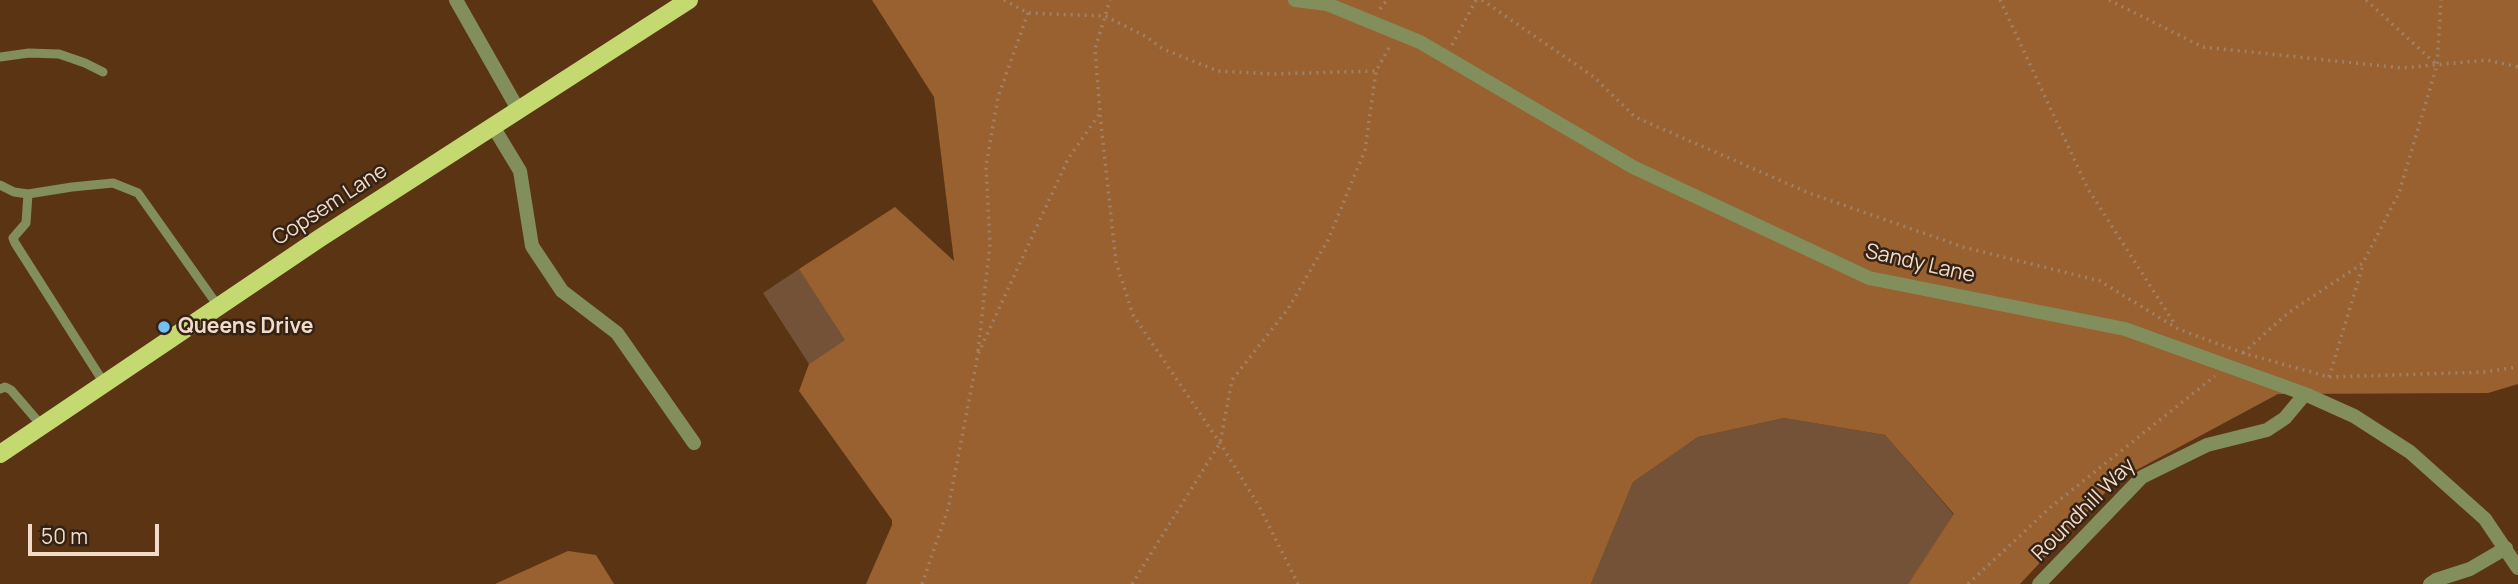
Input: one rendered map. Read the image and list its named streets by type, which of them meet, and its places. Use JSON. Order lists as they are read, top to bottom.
{
  "streets": {
    "main road": ["Copsem Lane"],
    "street": ["Sandy Lane", "Roundhill Way"]
  },
  "crossings": [
    ["Sandy Lane", "Roundhill Way"]
  ],
  "places": ["Queens Drive"],
  "scale_bar": "50 m"
}
